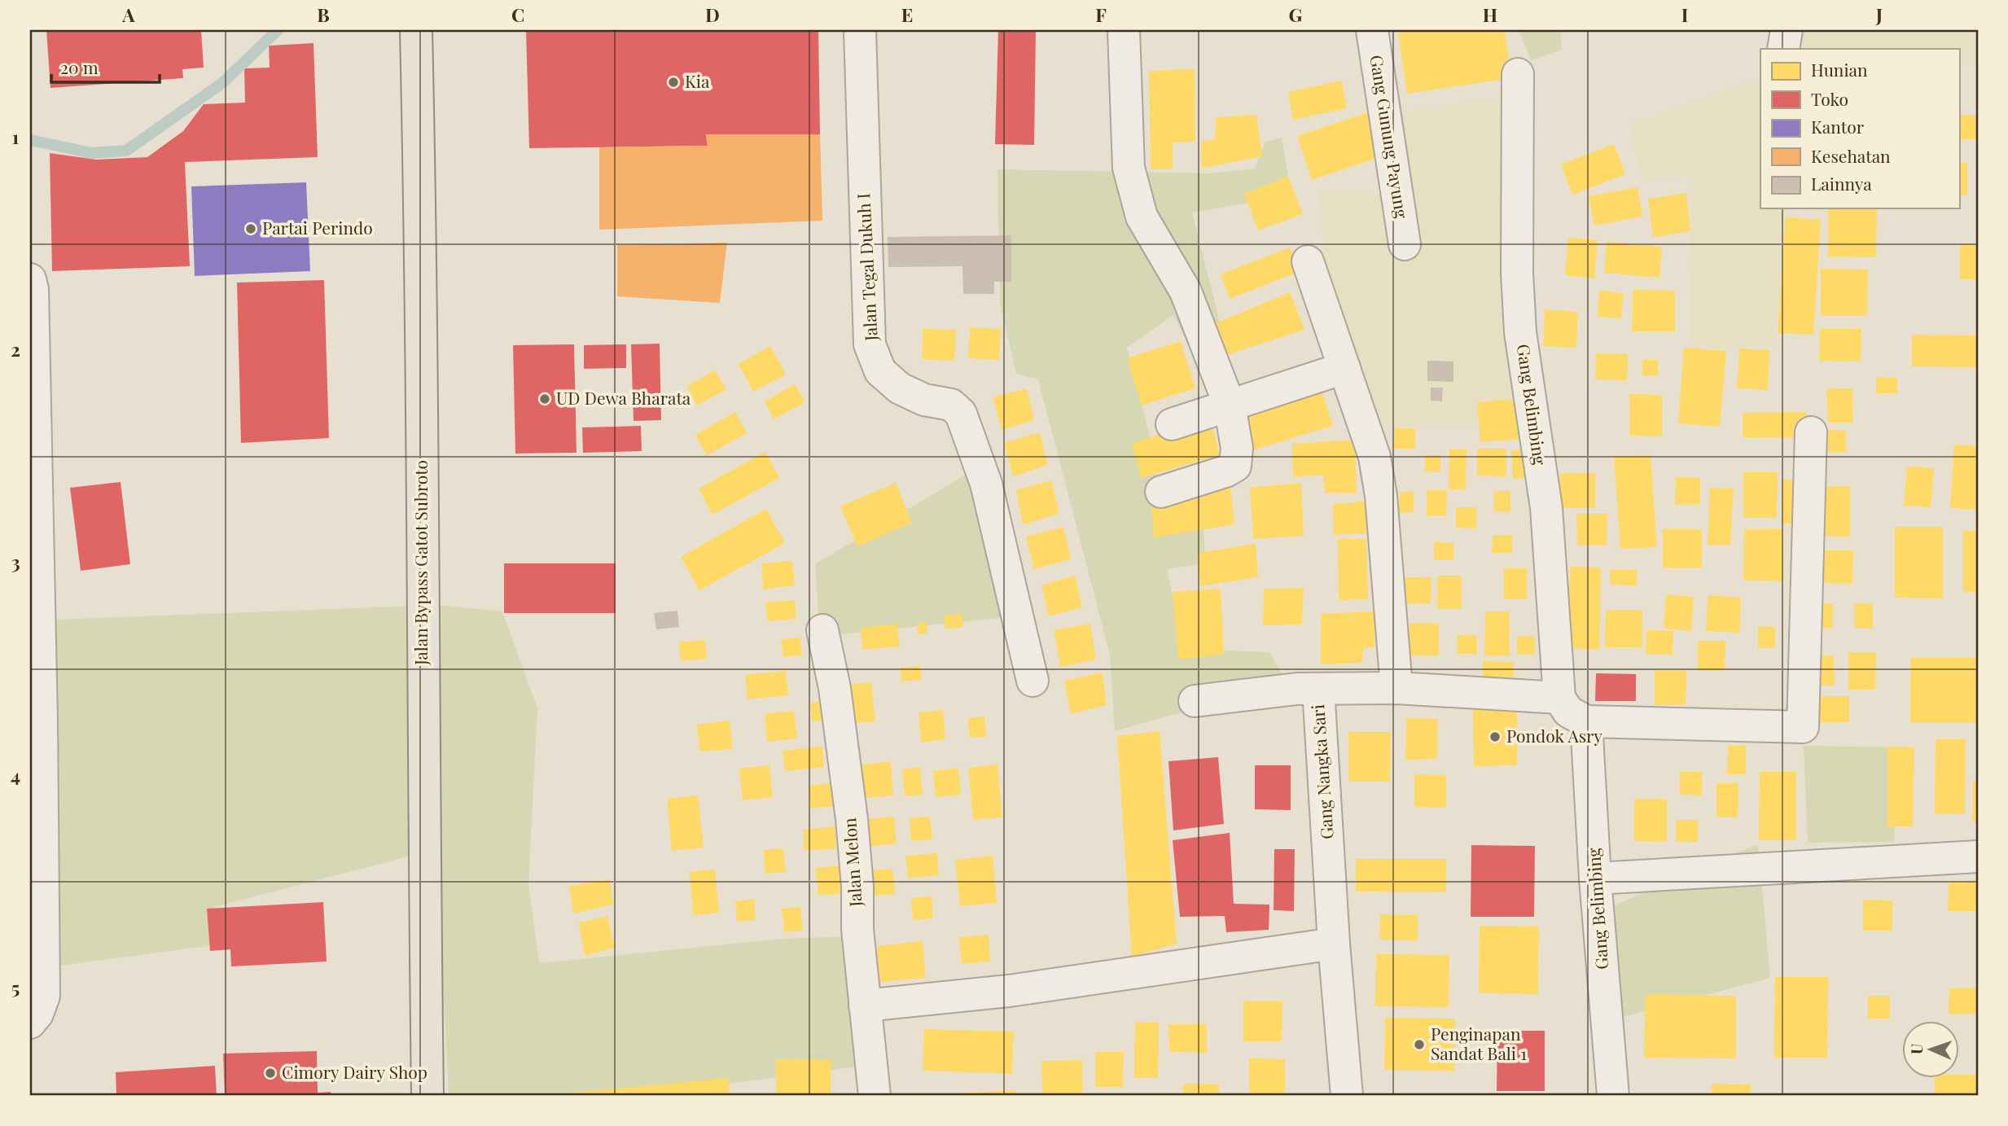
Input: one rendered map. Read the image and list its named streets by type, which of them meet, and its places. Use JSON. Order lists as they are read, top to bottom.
{
  "streets": {
    "main road": ["Jalan Bypass Gatot Subroto"],
    "street": [
      "Gang Gunung Payung",
      "Jalan Tegal Dukuh I",
      "Gang Belimbing",
      "Gang Nangka Sari",
      "Jalan Melon"
    ]
  },
  "crossings": [
    ["Gang Belimbing", "Gang Nangka Sari"]
  ],
  "places": [
    "Kia",
    "Partai Perindo",
    "UD Dewa Bharata",
    "Pondok Asry",
    "Penginapan Sandat Bali 1",
    "Cimory Dairy Shop"
  ],
  "legend": [
    "Hunian",
    "Toko",
    "Kantor",
    "Kesehatan",
    "Lainnya"
  ],
  "scale_bar": "20 m",
  "north": "left",
  "grid": {
    "columns": [
      "A",
      "B",
      "C",
      "D",
      "E",
      "F",
      "G",
      "H",
      "I",
      "J"
    ],
    "rows": [
      "1",
      "2",
      "3",
      "4",
      "5"
    ]
  }
}
